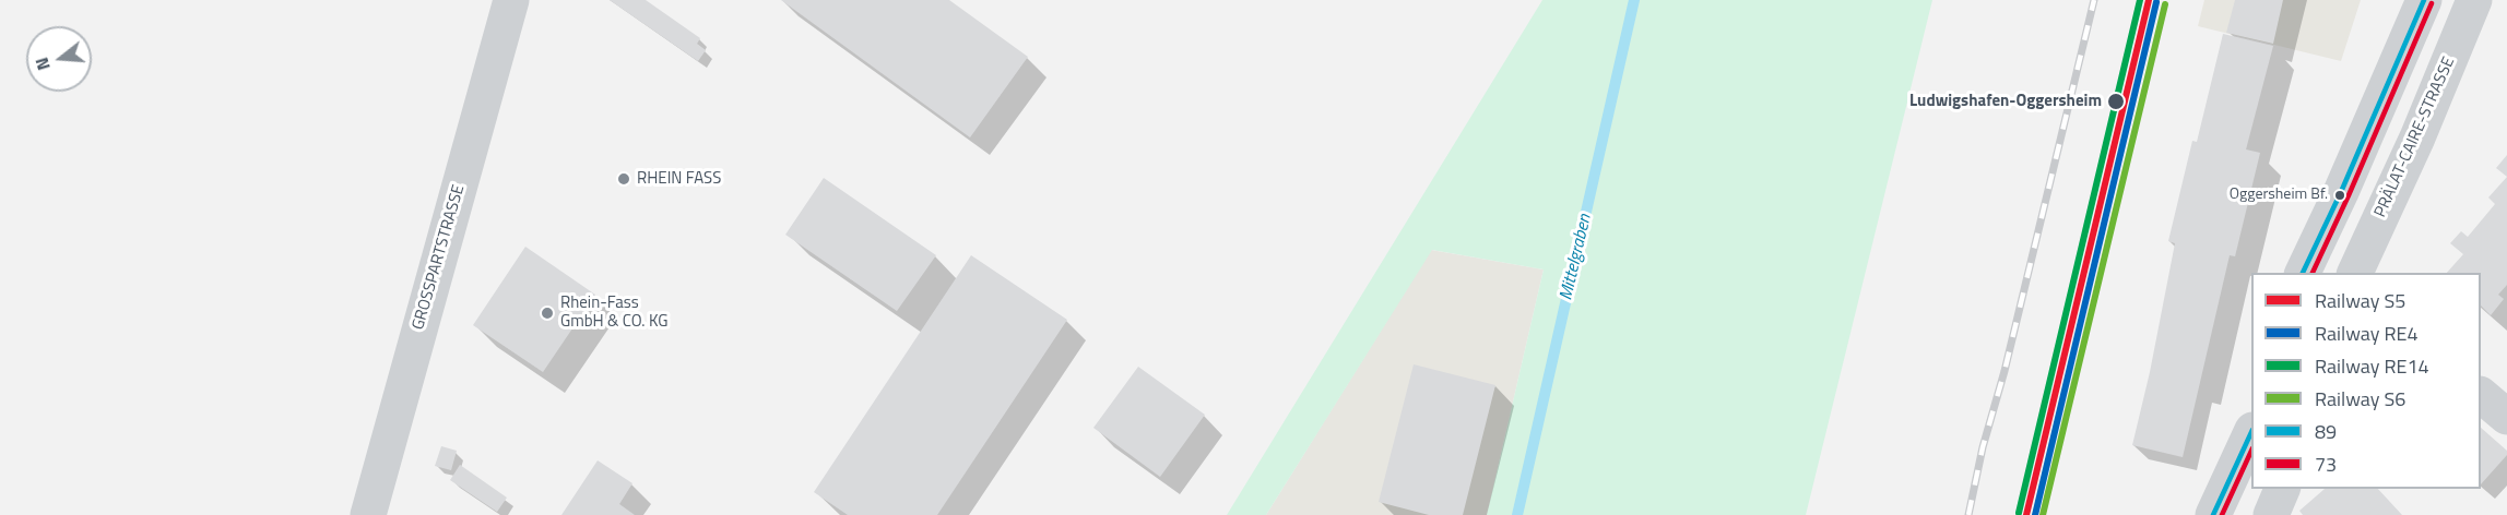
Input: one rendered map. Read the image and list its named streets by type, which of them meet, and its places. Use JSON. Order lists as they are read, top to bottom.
{
  "streets": {
    "street": ["PRÄLAT-CAIRE-STRASSE", "GROSSPARTSTRASSE"]
  },
  "water": ["Mittelgraben"],
  "places": [
    "Ludwigshafen-Oggersheim",
    "RHEIN FASS",
    "Oggersheim Bf.",
    "Rhein-Fass GmbH & CO. KG"
  ],
  "lines": [
    "rail line S5",
    "rail line RE14",
    "transit line 89",
    "rail line RE4",
    "transit line 73",
    "rail line S6"
  ],
  "legend": [
    "Railway S5",
    "Railway RE4",
    "Railway RE14",
    "Railway S6",
    "89",
    "73"
  ],
  "north": "left"
}
